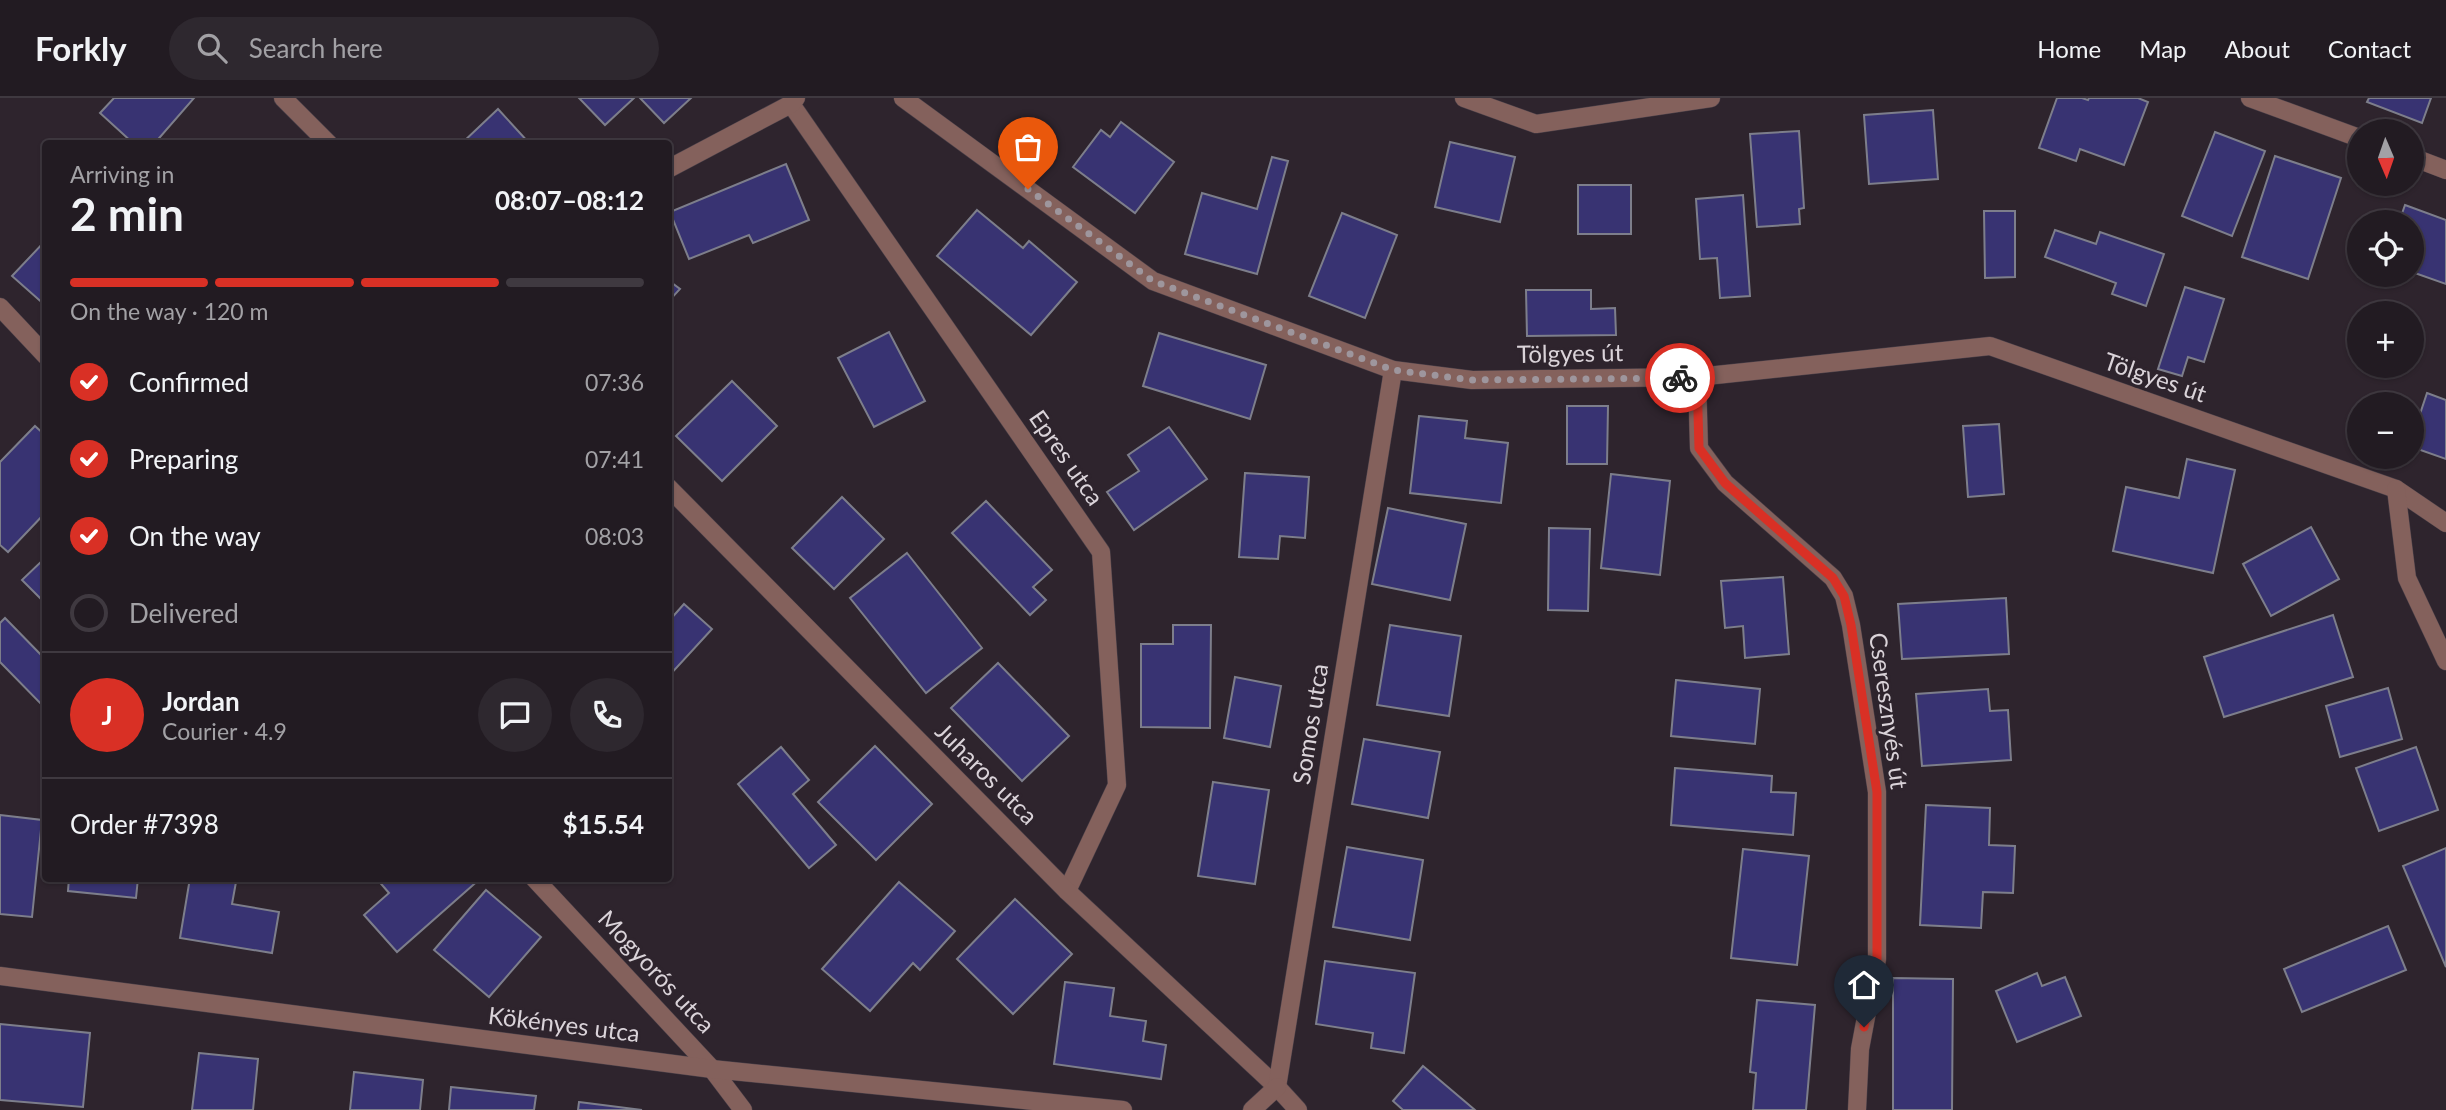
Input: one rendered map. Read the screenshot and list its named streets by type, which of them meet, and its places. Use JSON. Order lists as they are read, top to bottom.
{
  "streets": {
    "street": [
      "Tölgyes út",
      "Epres utca",
      "Cseresznyés út",
      "Somos utca",
      "Juharos utca",
      "Mogyorós utca",
      "Kökényes utca"
    ]
  },
  "crossings": [
    ["Tölgyes út", "Cseresznyés út"],
    ["Tölgyes út", "Somos utca"],
    ["Epres utca", "Juharos utca"],
    ["Somos utca", "Juharos utca"],
    ["Mogyorós utca", "Kökényes utca"]
  ],
  "north": "bottom",
  "page": {
    "header": "Forkly",
    "search": "Search here",
    "nav": [
      "Home",
      "Map",
      "About",
      "Contact"
    ],
    "map_buttons": ["+", "−"],
    "heading": ["2 min", "Arriving in", "08:07–08:12"],
    "panel": [
      "Jordan",
      "Courier · 4.9",
      "Order #7398",
      "$15.54"
    ],
    "bar": "On the way · 120 m",
    "list": [
      ["Confirmed", "07:36"],
      ["Preparing", "07:41"],
      ["On the way", "08:03"],
      "Delivered"
    ],
    "round": "J"
  }
}
